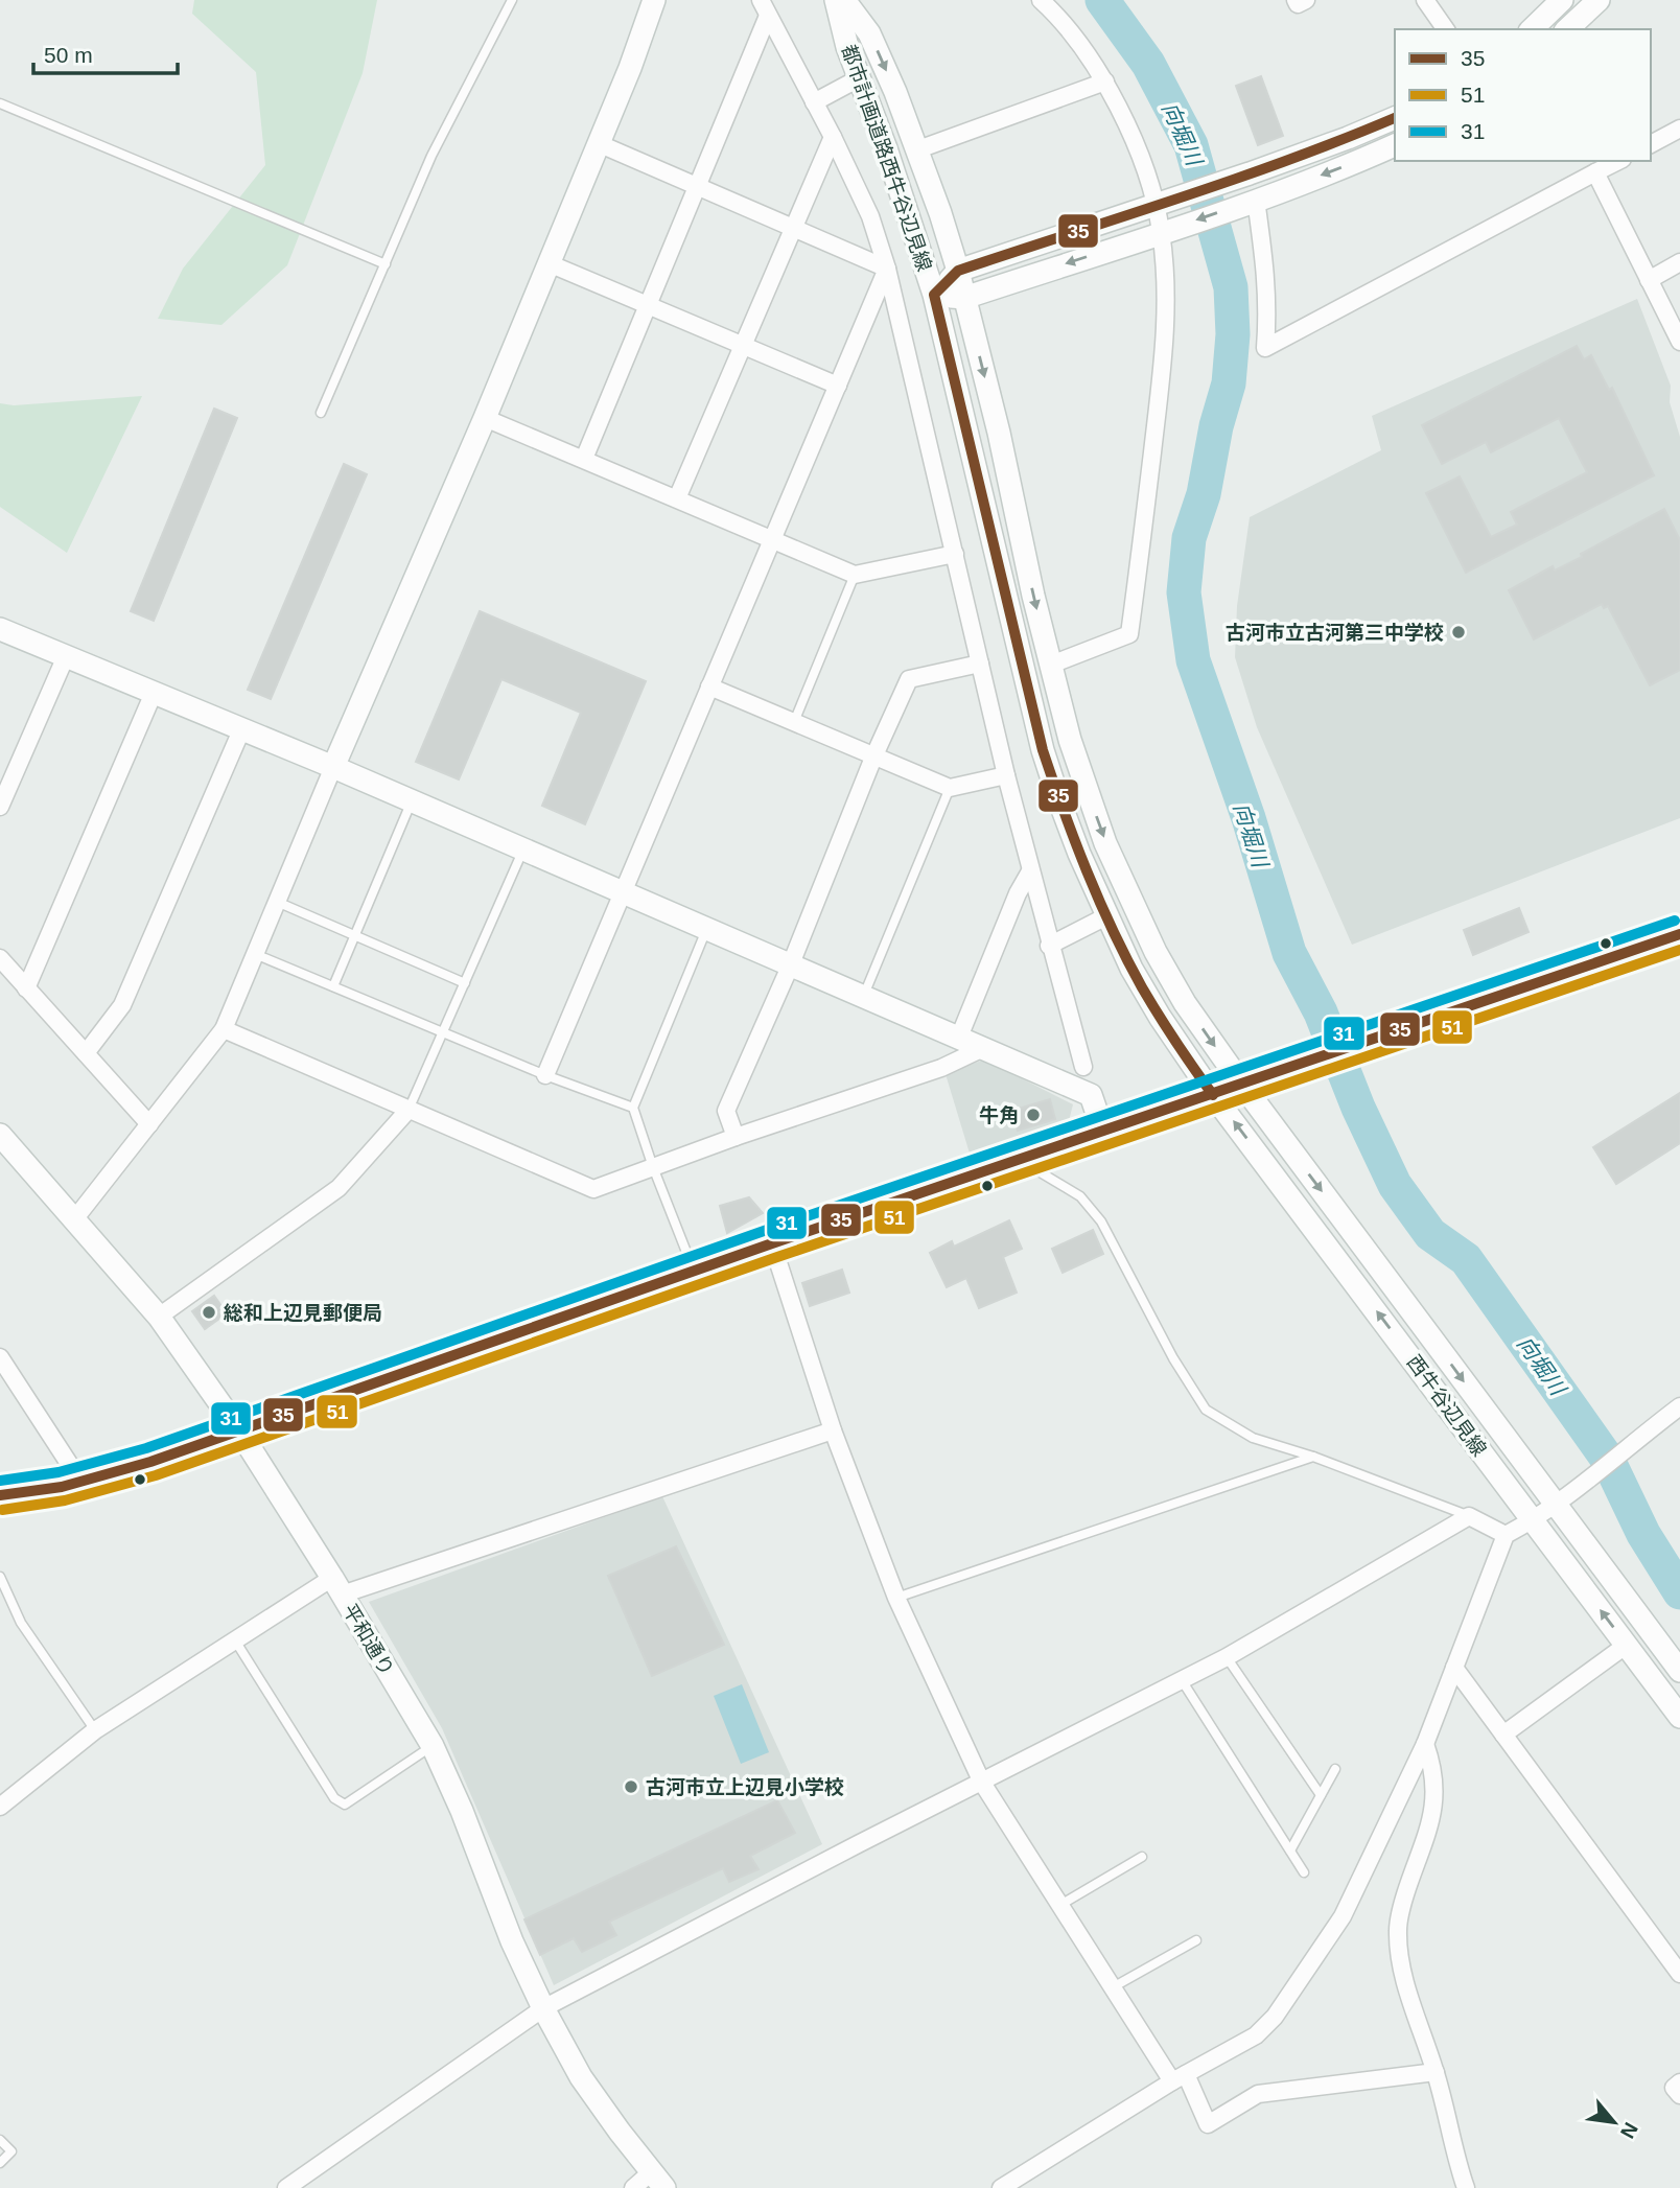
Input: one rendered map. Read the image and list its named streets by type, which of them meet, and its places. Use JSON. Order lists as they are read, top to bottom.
{
  "streets": {
    "street": ["都市計画道路西牛谷辺見線", "西牛谷辺見線", "平和通り"]
  },
  "crossings": [
    ["都市計画道路西牛谷辺見線", "西牛谷辺見線"]
  ],
  "water": ["向堀川"],
  "places": [
    "古河市立古河第三中学校",
    "牛角",
    "総和上辺見郵便局",
    "古河市立上辺見小学校"
  ],
  "lines": ["transit line 35", "transit line 31", "transit line 51"],
  "legend": ["35", "51", "31"],
  "scale_bar": "50 m",
  "north": "bottom right"
}
